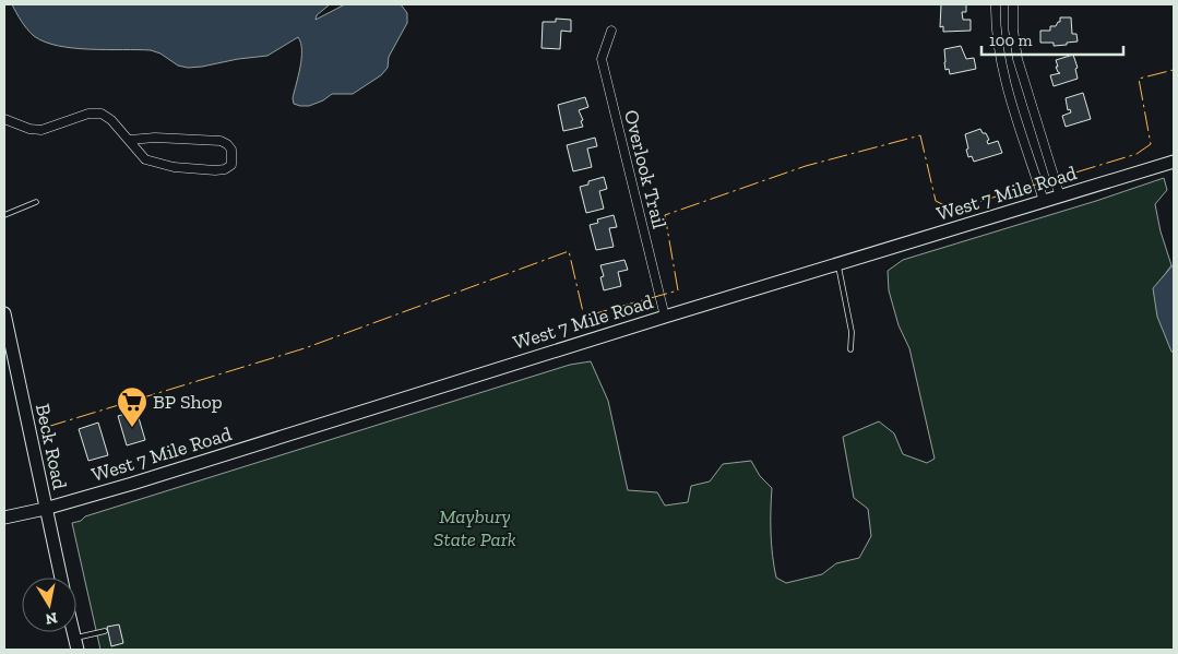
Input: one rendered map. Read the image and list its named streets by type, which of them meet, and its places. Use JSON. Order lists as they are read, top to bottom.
{
  "streets": {
    "street": ["Overlook Trail", "West 7 Mile Road", "Beck Road"]
  },
  "crossings": [
    ["Overlook Trail", "West 7 Mile Road"],
    ["West 7 Mile Road", "Beck Road"]
  ],
  "parks": ["Maybury State Park"],
  "places": {
    "supermarket": ["BP Shop"]
  },
  "scale_bar": "100 m",
  "north": "bottom"
}
